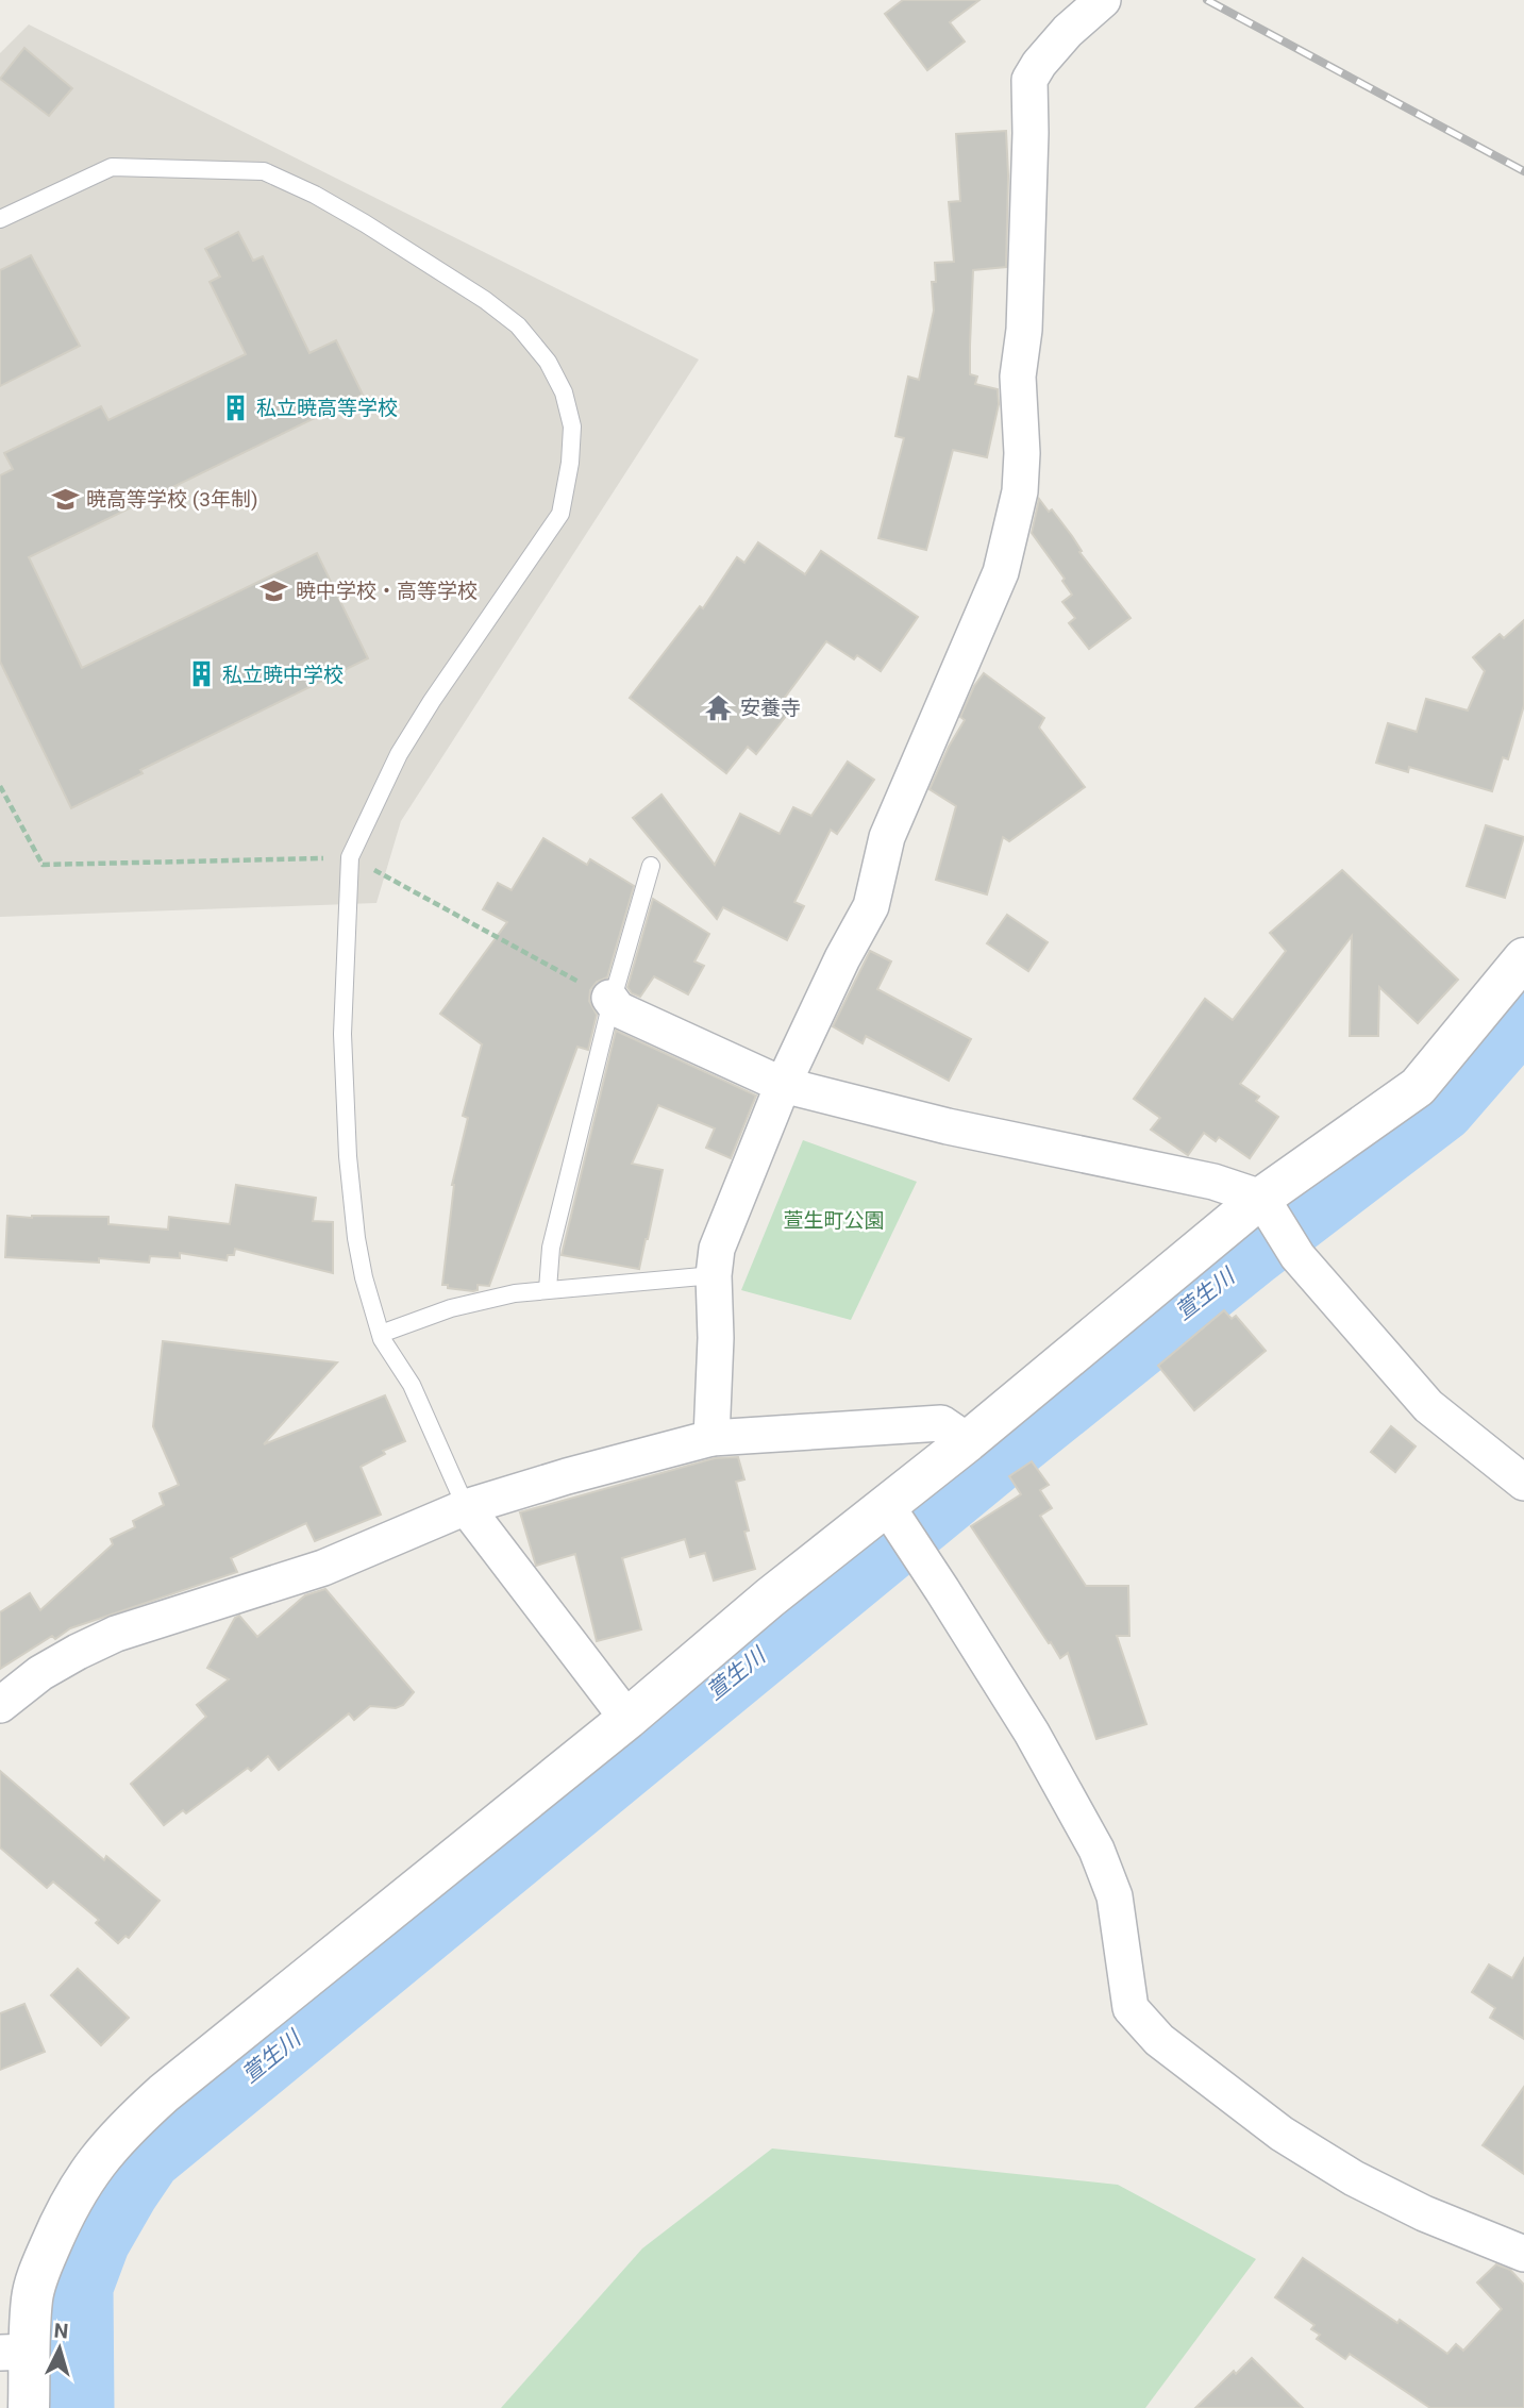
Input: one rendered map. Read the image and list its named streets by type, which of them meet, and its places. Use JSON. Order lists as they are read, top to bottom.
{
  "water": ["萱生川"],
  "parks": ["萱生町公園"],
  "places": {
    "building": ["私立暁高等学校", "私立暁中学校"],
    "school or university": ["暁高等学校 (3年制)", "暁中学校・高等学校"],
    "temple": ["安養寺"]
  },
  "north": "top"
}
